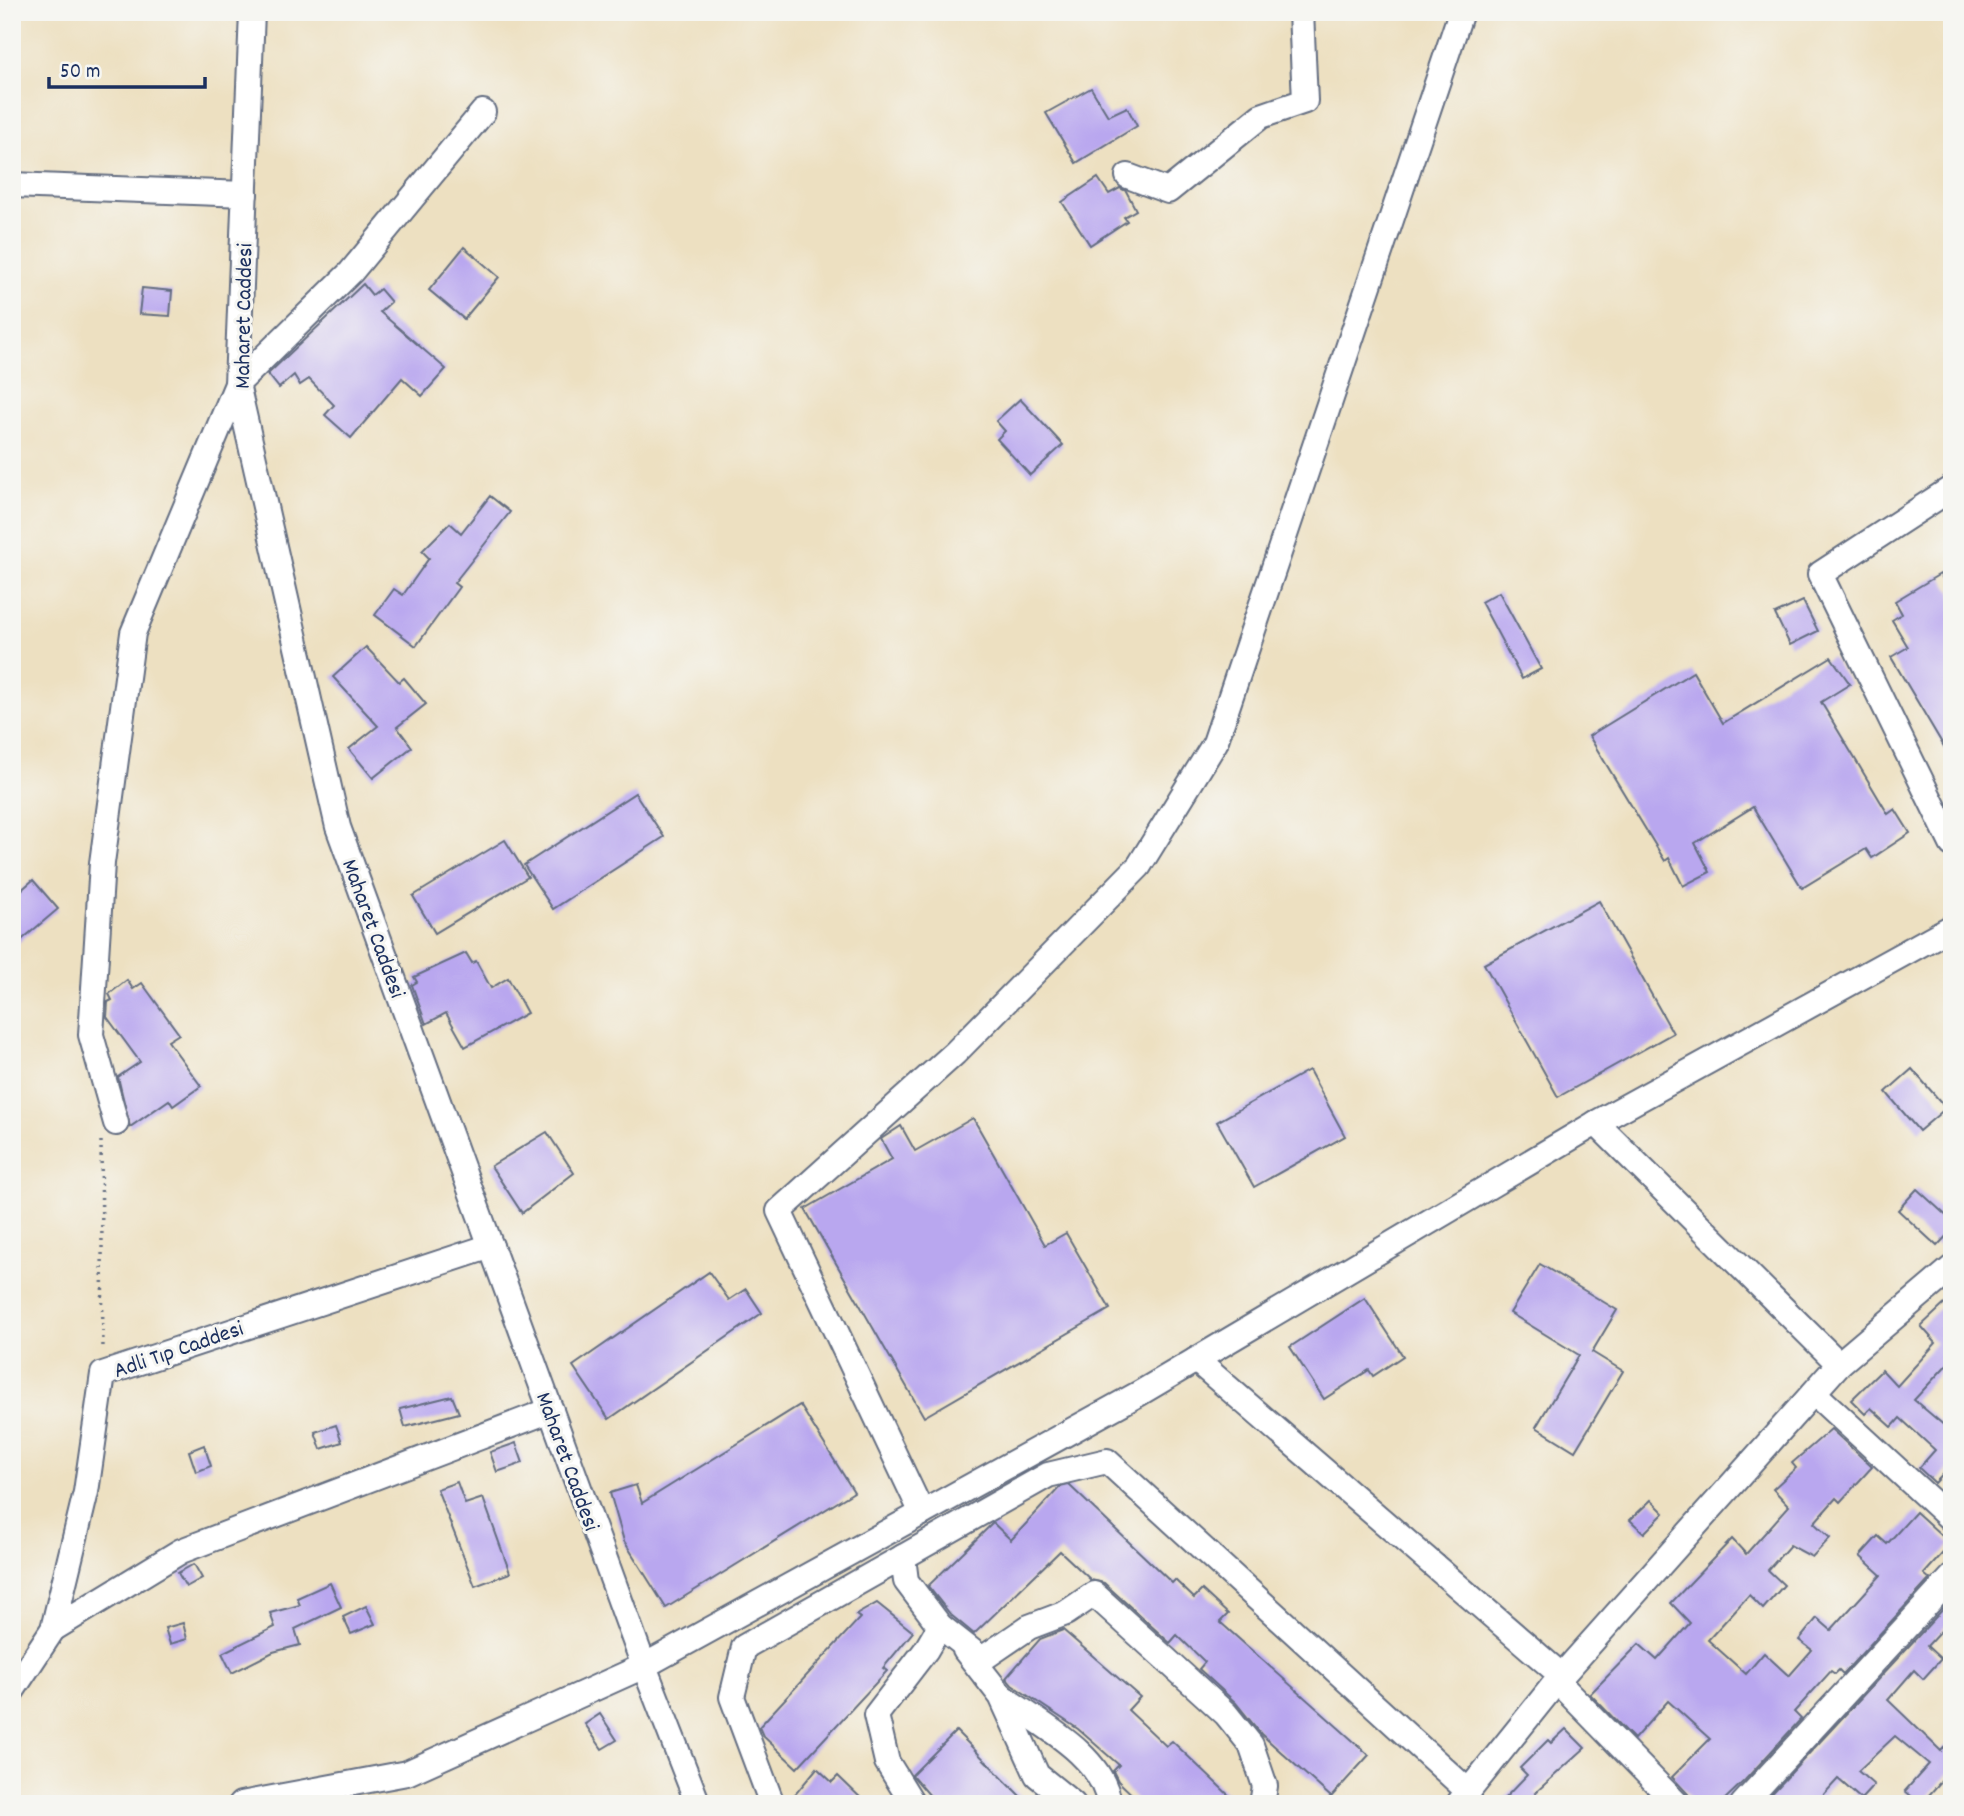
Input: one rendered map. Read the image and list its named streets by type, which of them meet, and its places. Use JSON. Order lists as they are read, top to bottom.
{
  "streets": {
    "street": ["Maharet Caddesi", "Adli Tıp Caddesi"]
  },
  "crossings": [
    ["Maharet Caddesi", "Adli Tıp Caddesi"]
  ],
  "scale_bar": "50 m"
}
